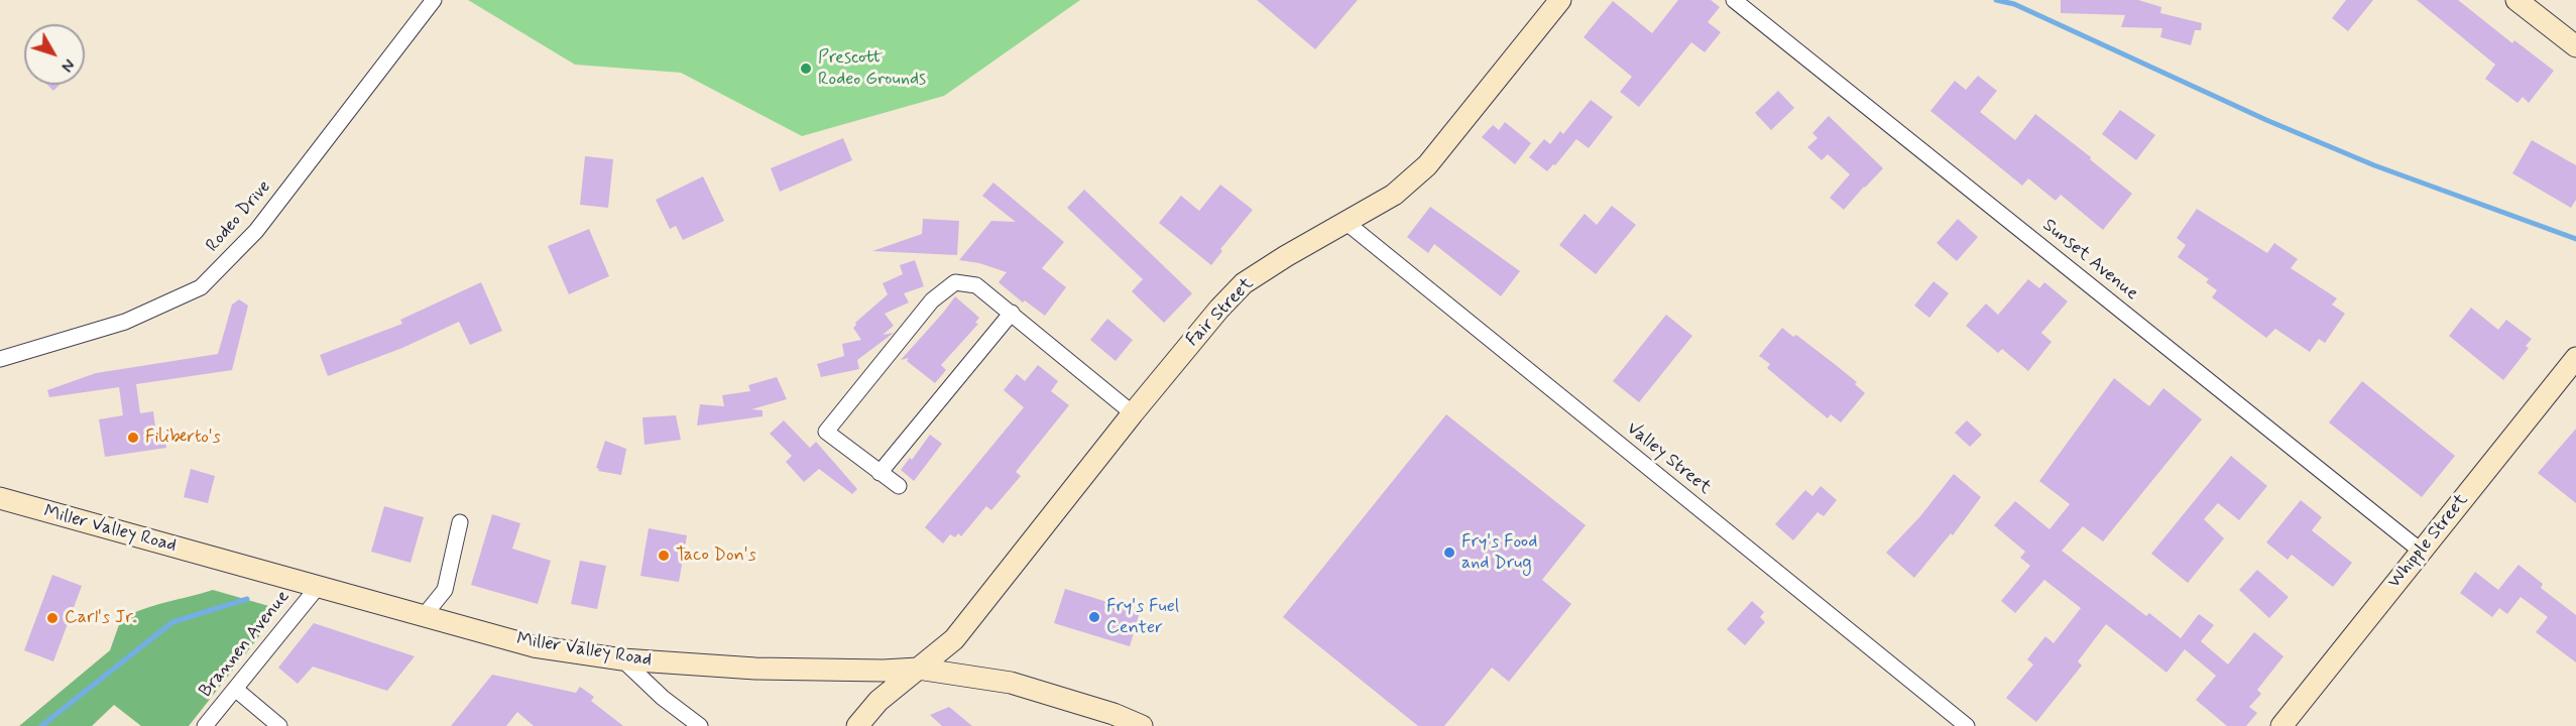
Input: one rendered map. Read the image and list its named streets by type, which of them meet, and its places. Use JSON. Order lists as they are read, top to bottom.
{
  "streets": {
    "street": [
      "Rodeo Drive",
      "Sunset Avenue",
      "Fair Street",
      "Valley Street",
      "Miller Valley Road",
      "Whipple Street",
      "Brannen Avenue"
    ]
  },
  "crossings": [
    ["Sunset Avenue", "Whipple Street"],
    ["Fair Street", "Valley Street"],
    ["Fair Street", "Miller Valley Road"],
    ["Miller Valley Road", "Brannen Avenue"]
  ],
  "places": [
    "Prescott Rodeo Grounds",
    "Filiberto's",
    "Fry's Food and Drug",
    "Taco Don's",
    "Fry's Fuel Center",
    "Carl's Jr."
  ],
  "north": "bottom right"
}
